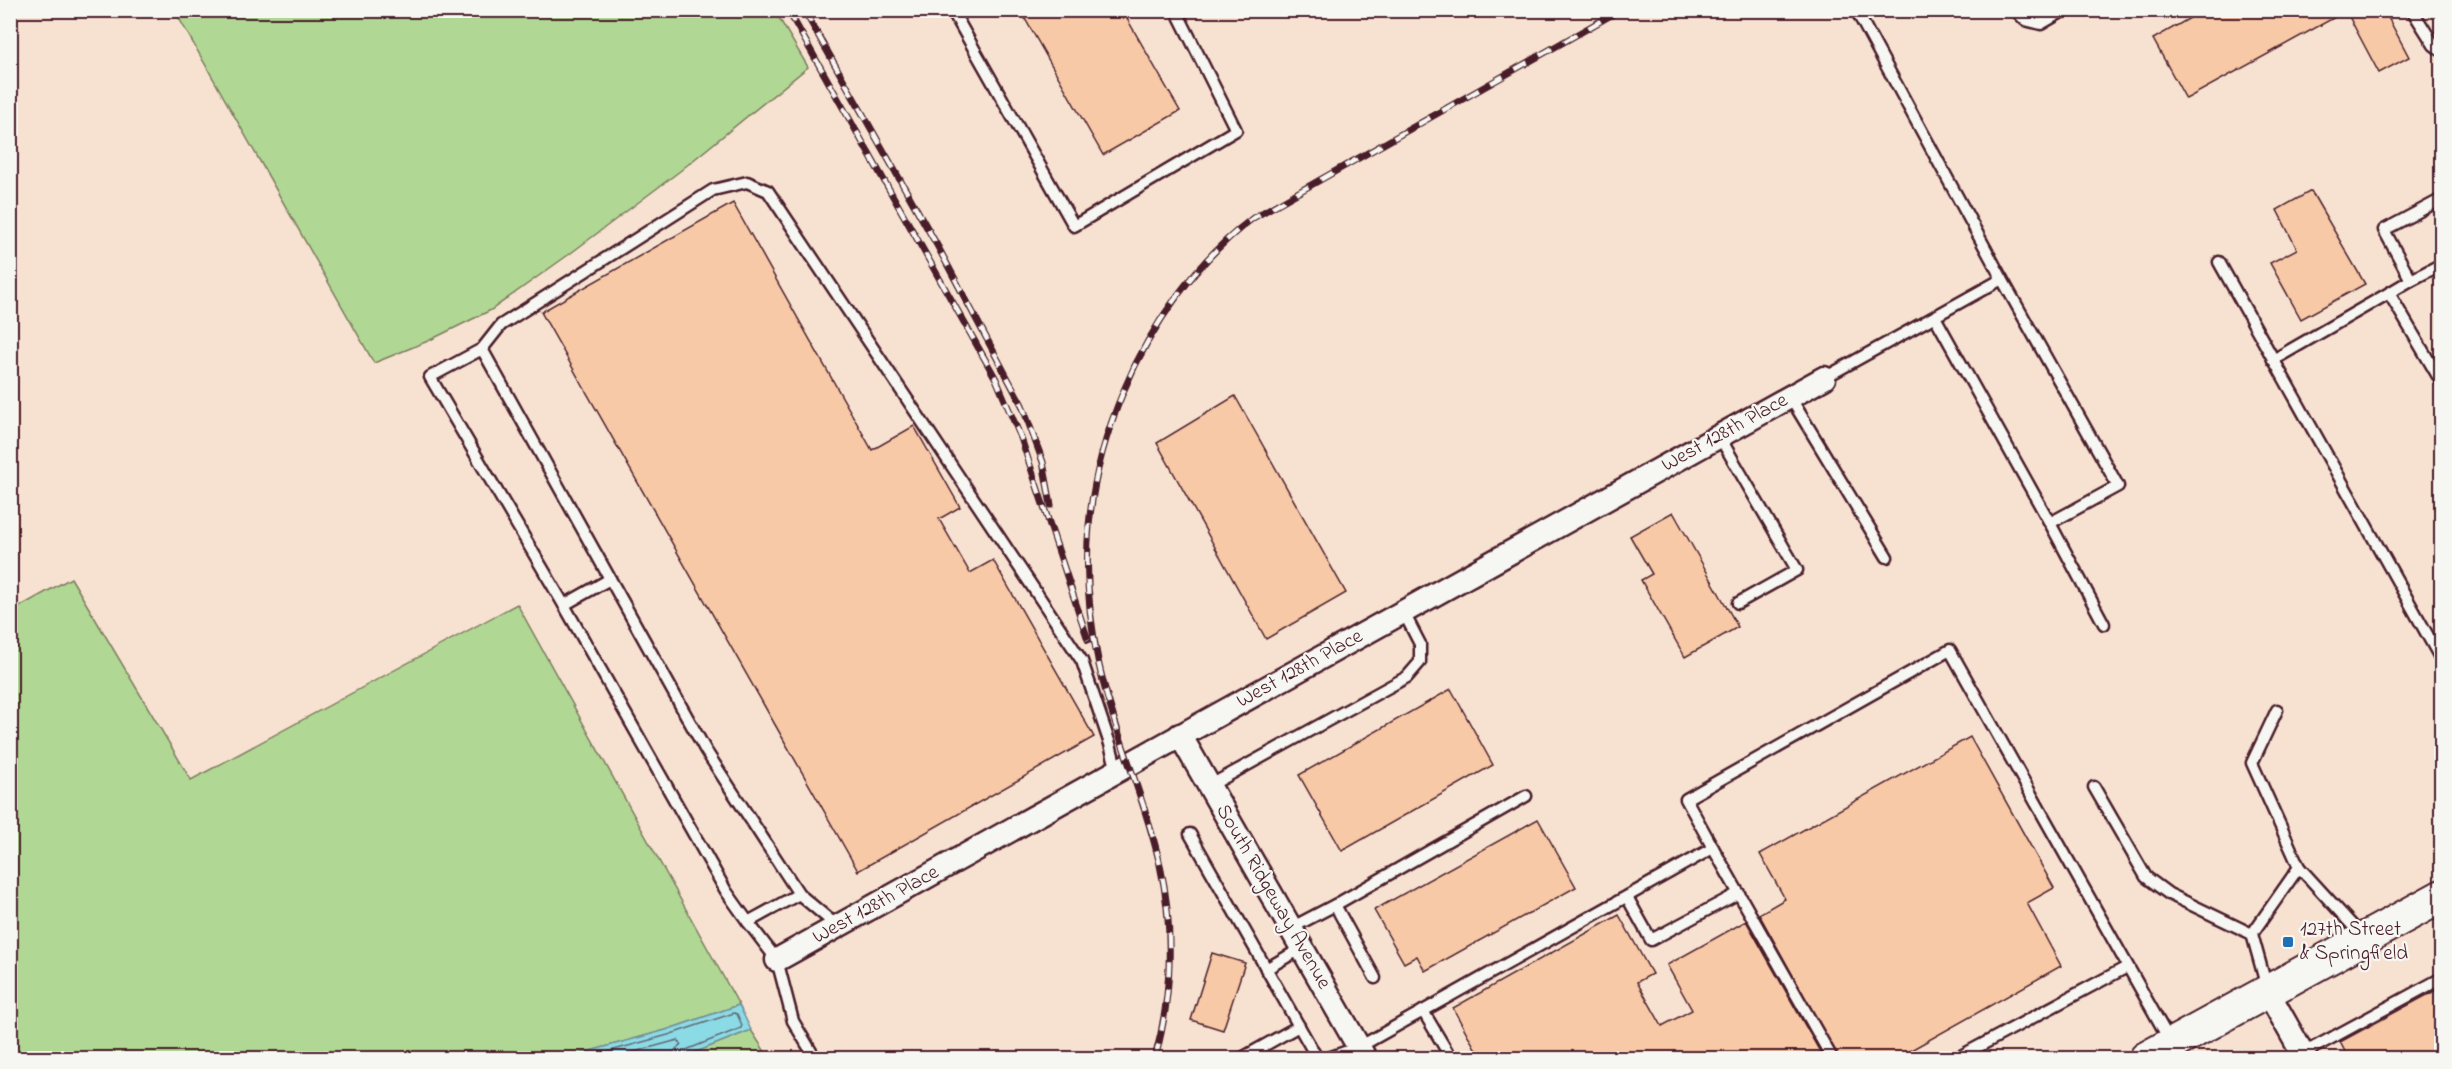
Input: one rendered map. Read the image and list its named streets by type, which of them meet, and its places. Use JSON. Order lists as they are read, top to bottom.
{
  "streets": {
    "street": ["West 128th Place", "South Ridgeway Avenue"]
  },
  "crossings": [
    ["West 128th Place", "South Ridgeway Avenue"]
  ],
  "places": {
    "transit": ["127th Street & Springfield"]
  }
}
